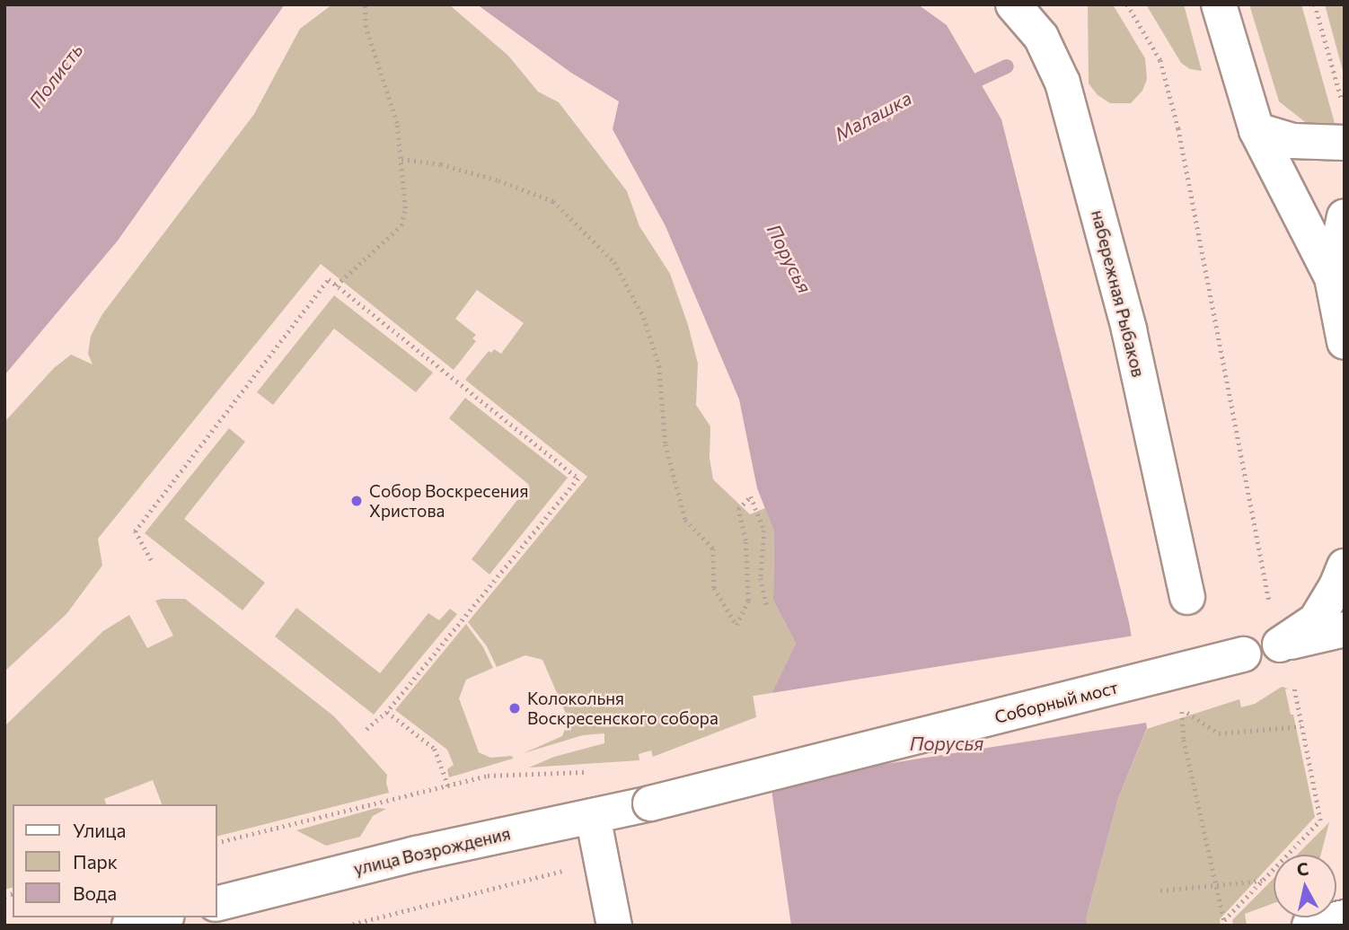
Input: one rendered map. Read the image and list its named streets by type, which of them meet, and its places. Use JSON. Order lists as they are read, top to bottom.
{
  "streets": {
    "street": ["набережная Рыбаков", "Соборный мост", "улица Возрождения"]
  },
  "crossings": [
    ["Соборный мост", "улица Возрождения"]
  ],
  "water": ["Полисть", "Малашка", "Порусья"],
  "places": ["Собор Воскресения Христова", "Колокольня Воскресенского собора"],
  "legend": ["Улица", "Парк", "Вода"],
  "north": "top"
}
